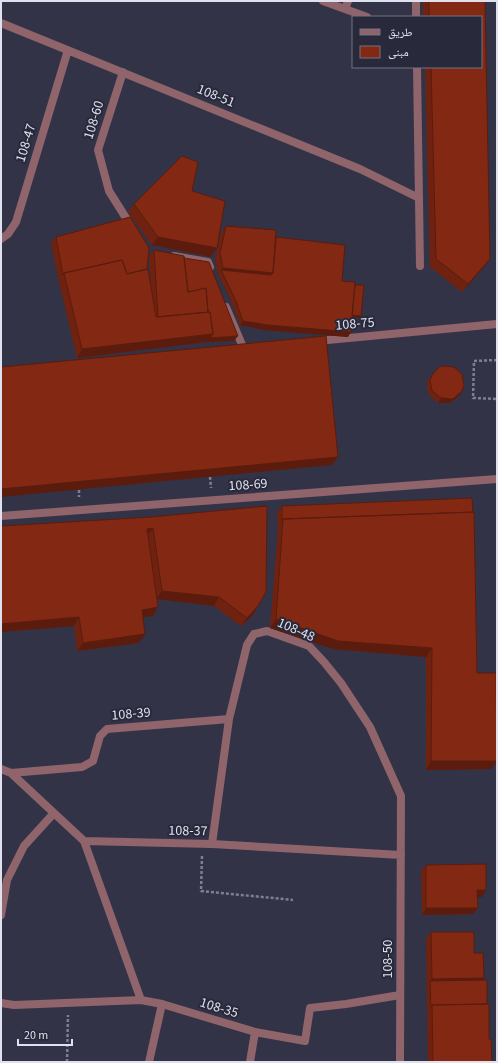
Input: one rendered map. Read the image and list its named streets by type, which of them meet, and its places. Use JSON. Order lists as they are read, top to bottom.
{
  "streets": {
    "street": [
      "108-51",
      "108-60",
      "108-47",
      "108-75",
      "108-69",
      "108-48",
      "108-39",
      "108-37",
      "108-50",
      "108-35"
    ]
  },
  "crossings": [
    ["108-51", "108-60"],
    ["108-51", "108-47"],
    ["108-48", "108-39"],
    ["108-48", "108-37"],
    ["108-48", "108-50"],
    ["108-37", "108-50"],
    ["108-50", "108-35"]
  ],
  "legend": ["طريق", "مبنى"],
  "scale_bar": "20 m"
}
